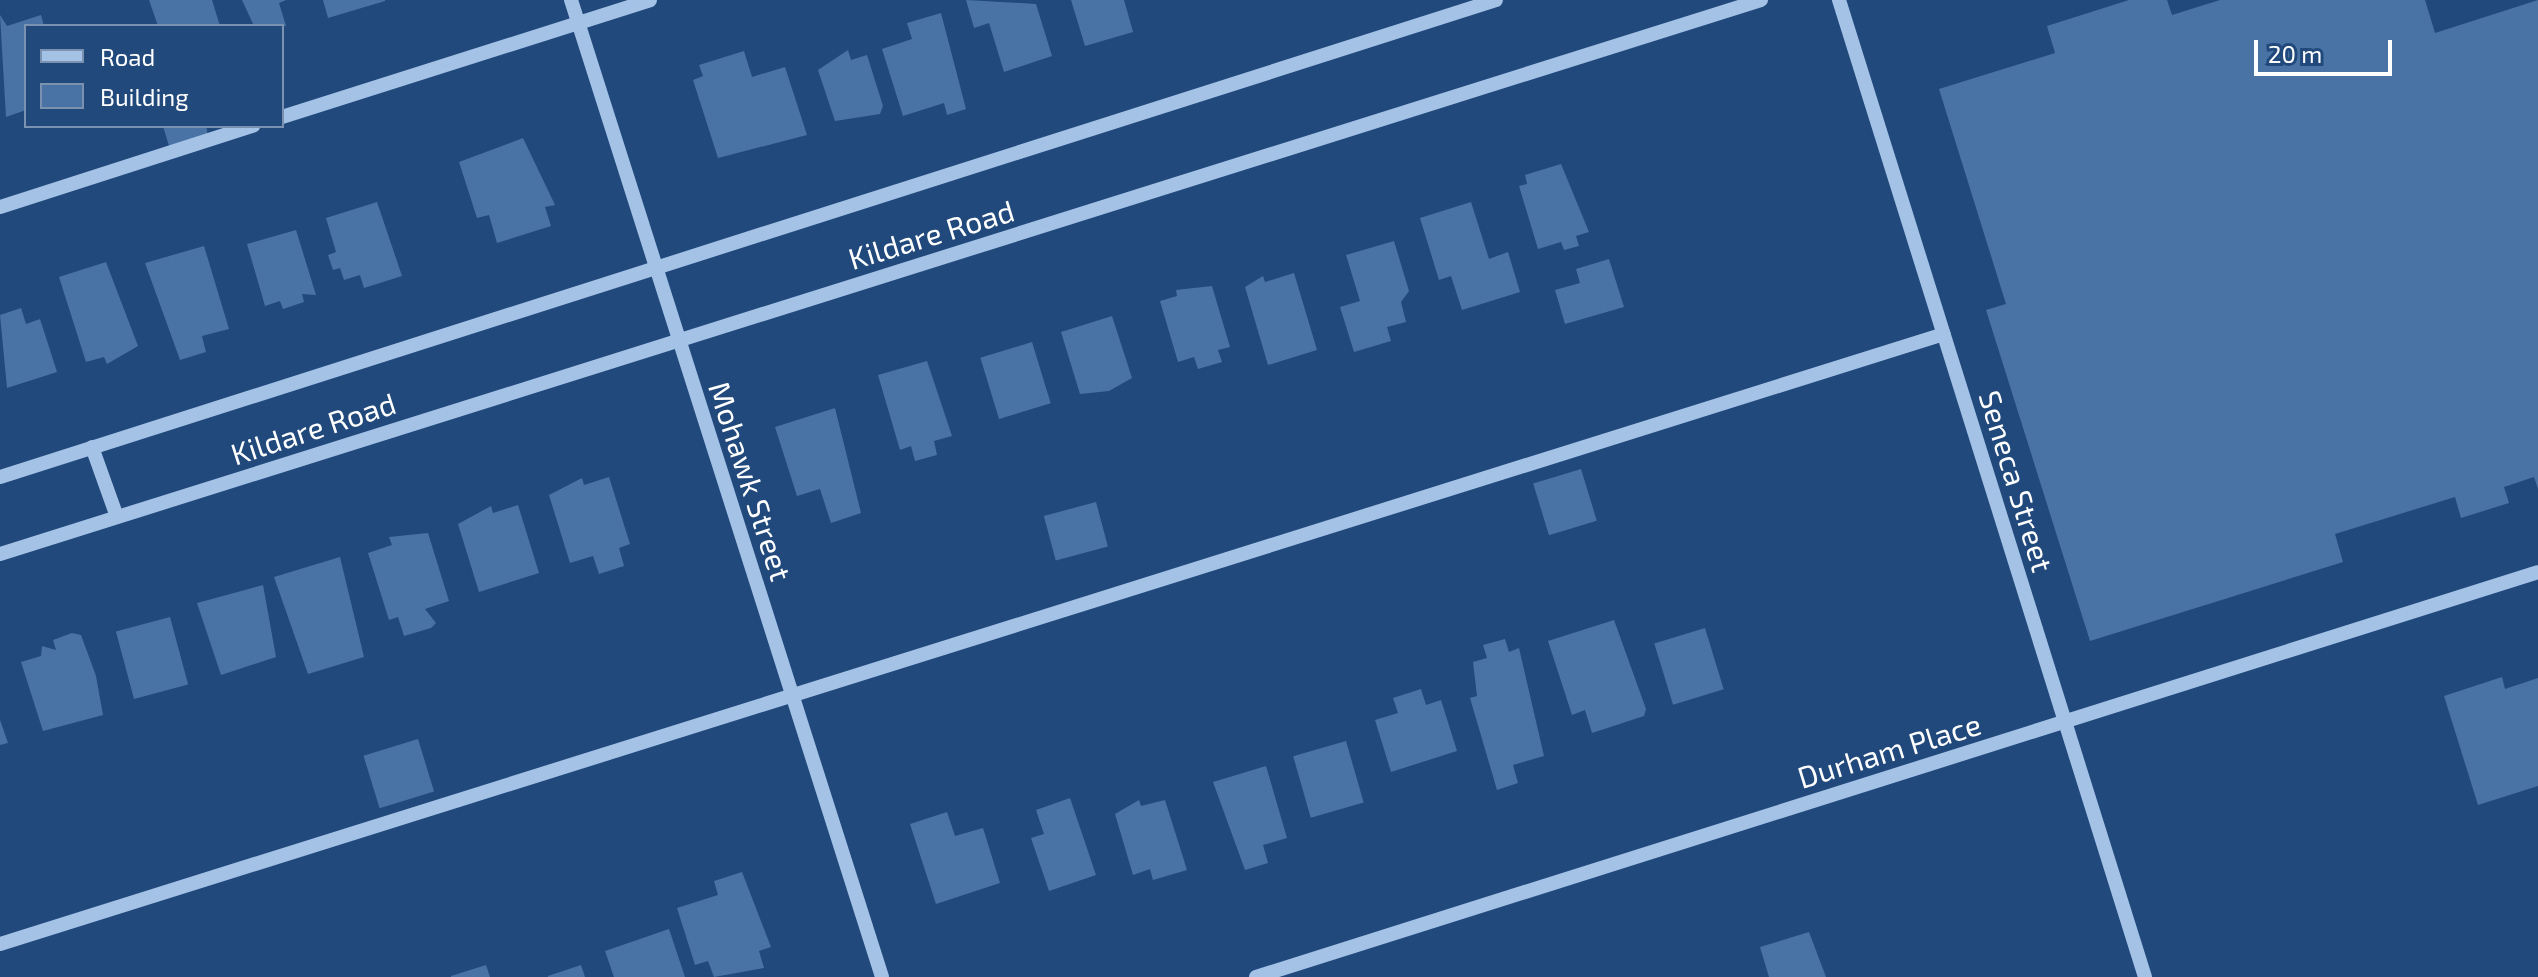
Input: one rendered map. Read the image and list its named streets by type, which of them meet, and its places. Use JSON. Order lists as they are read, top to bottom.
{
  "streets": {
    "street": [
      "Kildare Road",
      "Mohawk Street",
      "Seneca Street",
      "Durham Place"
    ]
  },
  "crossings": [
    ["Kildare Road", "Mohawk Street"],
    ["Seneca Street", "Durham Place"]
  ],
  "legend": ["Road", "Building"],
  "scale_bar": "20 m"
}
